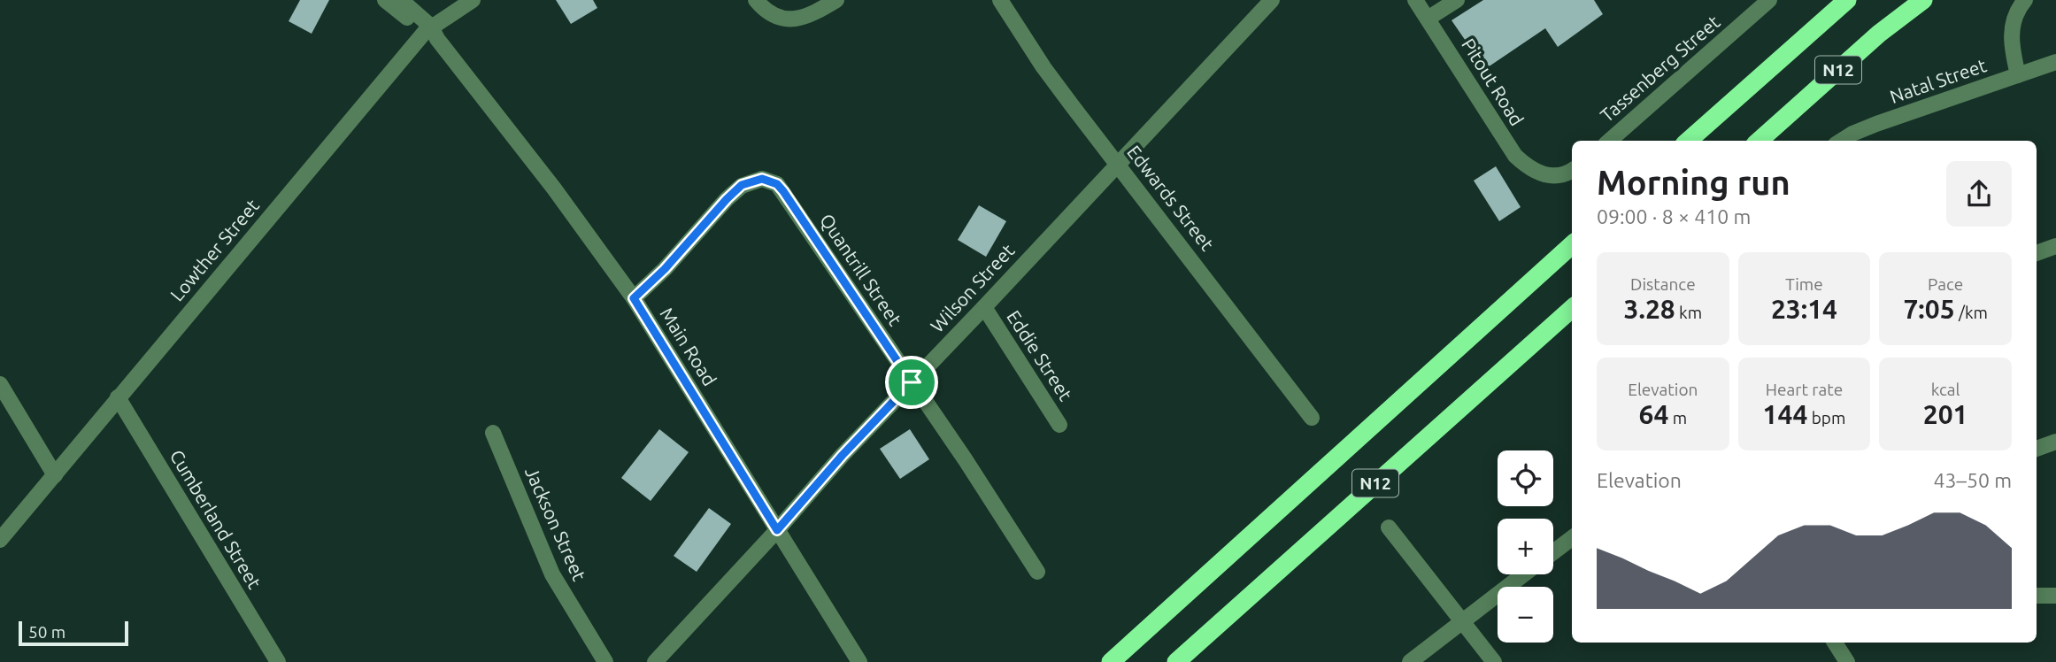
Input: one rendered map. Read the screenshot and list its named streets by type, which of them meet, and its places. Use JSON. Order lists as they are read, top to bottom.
{
  "streets": {
    "highway": ["N12"],
    "street": [
      "Tassenberg Street",
      "Natal Street",
      "Pitout Road",
      "Edwards Street",
      "Lowther Street",
      "Quantrill Street",
      "Wilson Street",
      "Main Road",
      "Eddie Street",
      "Cumberland Street",
      "Jackson Street"
    ]
  },
  "crossings": [
    ["Edwards Street", "Wilson Street"],
    ["Lowther Street", "Main Road"],
    ["Lowther Street", "Cumberland Street"],
    ["Quantrill Street", "Wilson Street"],
    ["Quantrill Street", "Main Road"],
    ["Wilson Street", "Main Road"],
    ["Wilson Street", "Eddie Street"]
  ],
  "scale_bar": "50 m",
  "page": {
    "heading": ["Morning run", "09:00 · 8 × 410 m"],
    "stats": [
      ["Distance", "3.28 km"],
      ["Time", "23:14"],
      ["Pace", "7:05 /km"],
      ["Elevation", "64 m"],
      ["Heart rate", "144 bpm"],
      ["kcal", "201"]
    ],
    "map_buttons": ["+", "−"],
    "chart": ["Elevation", "43–50 m"],
    "scale": "50 m"
  }
}
